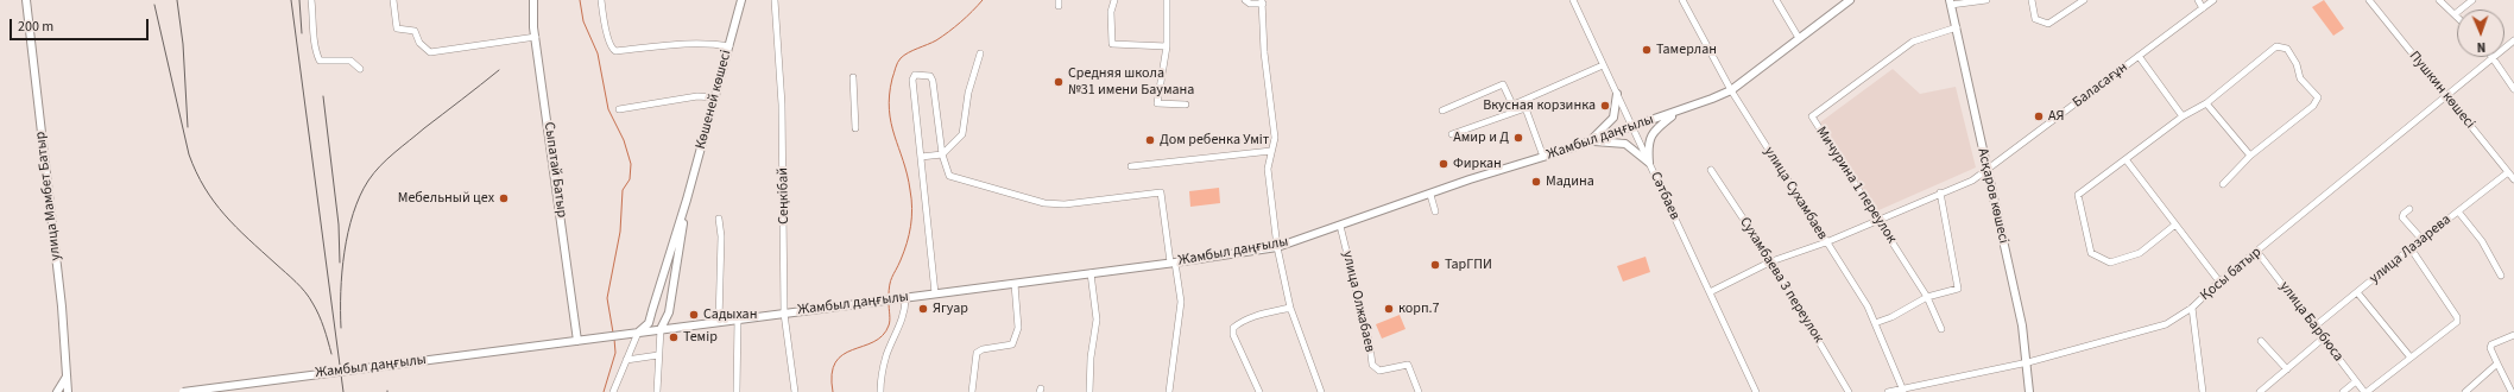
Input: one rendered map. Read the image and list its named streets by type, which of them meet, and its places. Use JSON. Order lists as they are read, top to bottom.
{
  "streets": {
    "main road": [
      "Көшеней көшесі",
      "Жамбыл даңғылы",
      "Сыпатай Батыр",
      "улица Мамбет Батыр",
      "Асқаров көшесі"
    ],
    "street": [
      "Баласағұн",
      "Пушкин көшесі",
      "Мичурина 1 переулок",
      "улица Сухамбаев",
      "Сеңкібай",
      "Сәтбаев",
      "улица Лазарева",
      "Қосы батыр",
      "Сухамбаева 3 переулок",
      "улица Олжабаев",
      "улица Барбюса"
    ]
  },
  "crossings": [
    ["Баласағұн", "Мичурина 1 переулок"],
    ["Баласағұн", "улица Сухамбаев"],
    ["Баласағұн", "Сәтбаев"],
    ["Баласағұн", "Асқаров көшесі"],
    ["Баласағұн", "Сухамбаева 3 переулок"],
    ["Пушкин көшесі", "улица Лазарева"],
    ["Пушкин көшесі", "Қосы батыр"],
    ["Көшеней көшесі", "Жамбыл даңғылы"],
    ["Жамбыл даңғылы", "Сыпатай Батыр"],
    ["Жамбыл даңғылы", "улица Сухамбаев"],
    ["Жамбыл даңғылы", "Сеңкібай"],
    ["Жамбыл даңғылы", "Сәтбаев"],
    ["Жамбыл даңғылы", "улица Олжабаев"],
    ["Мичурина 1 переулок", "Асқаров көшесі"],
    ["улица Сухамбаев", "Қосы батыр"],
    ["Асқаров көшесі", "Қосы батыр"],
    ["улица Лазарева", "улица Барбюса"],
    ["Қосы батыр", "улица Барбюса"]
  ],
  "places": [
    "Тамерлан",
    "Средняя школа №31 имени Баумана",
    "Вкусная корзинка",
    "АЯ",
    "Амир и Д",
    "Дом ребенка Умiт",
    "Фиркан",
    "Мадина",
    "Мебельный цех",
    "ТарГПИ",
    "Ягуар",
    "корп.7",
    "Садыхан",
    "Темір"
  ],
  "scale_bar": "200 m",
  "north": "bottom"
}
